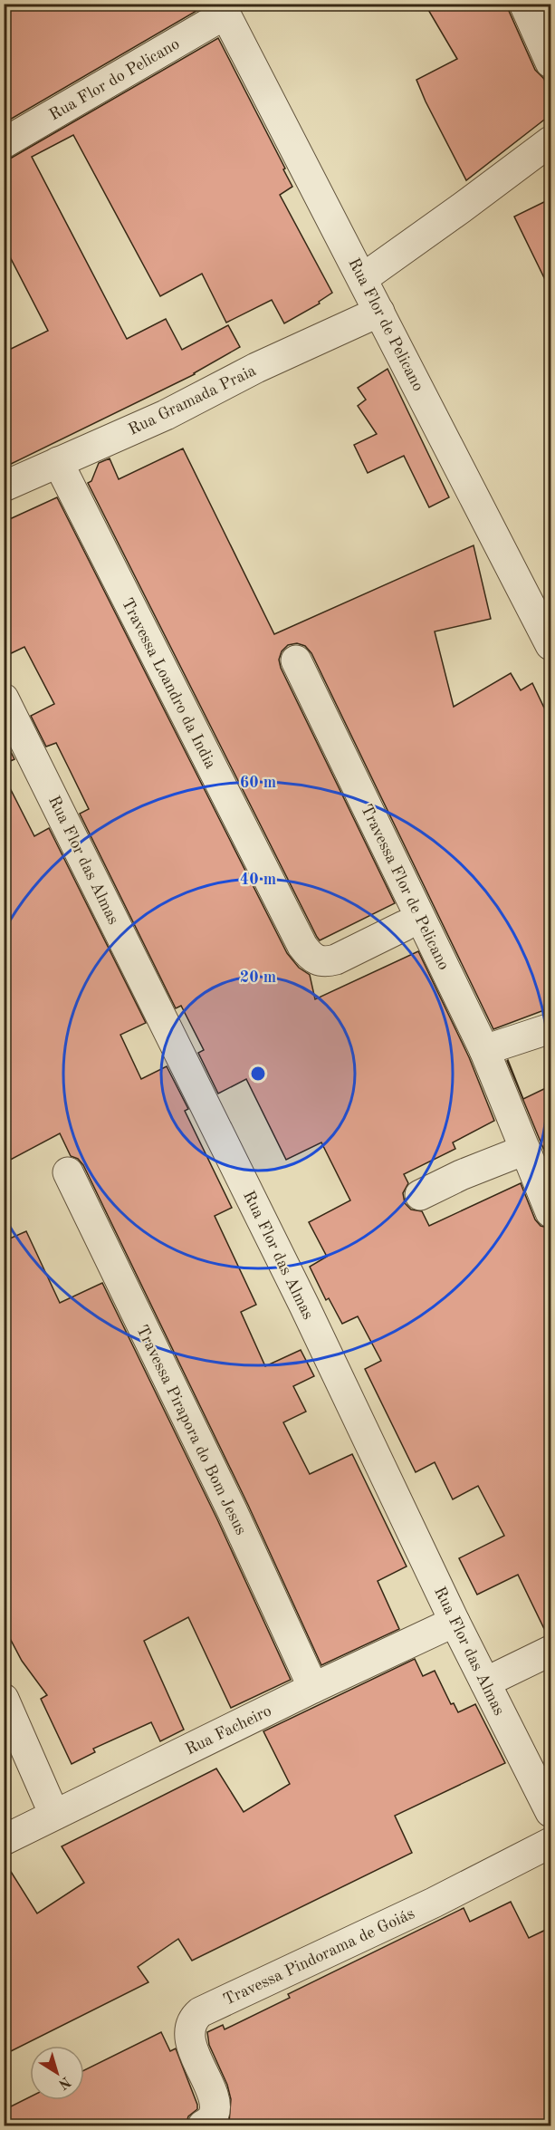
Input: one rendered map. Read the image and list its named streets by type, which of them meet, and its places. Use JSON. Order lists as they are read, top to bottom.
{
  "streets": {
    "street": [
      "Rua Flor do Pelicano",
      "Rua Flor de Pelicano",
      "Rua Gramada Praia",
      "Travessa Loandro da India",
      "Rua Flor das Almas",
      "Travessa Flor de Pelicano",
      "Travessa Pirapora do Bom Jesus",
      "Rua Facheiro",
      "Travessa Pindorama de Goiás"
    ]
  },
  "crossings": [
    ["Rua Flor do Pelicano", "Rua Flor de Pelicano"],
    ["Rua Flor de Pelicano", "Rua Gramada Praia"],
    ["Rua Gramada Praia", "Travessa Loandro da India"],
    ["Rua Flor das Almas", "Rua Facheiro"],
    ["Travessa Pirapora do Bom Jesus", "Rua Facheiro"]
  ],
  "north": "bottom right",
  "rings": ["60 m", "40 m", "20 m"]
}
